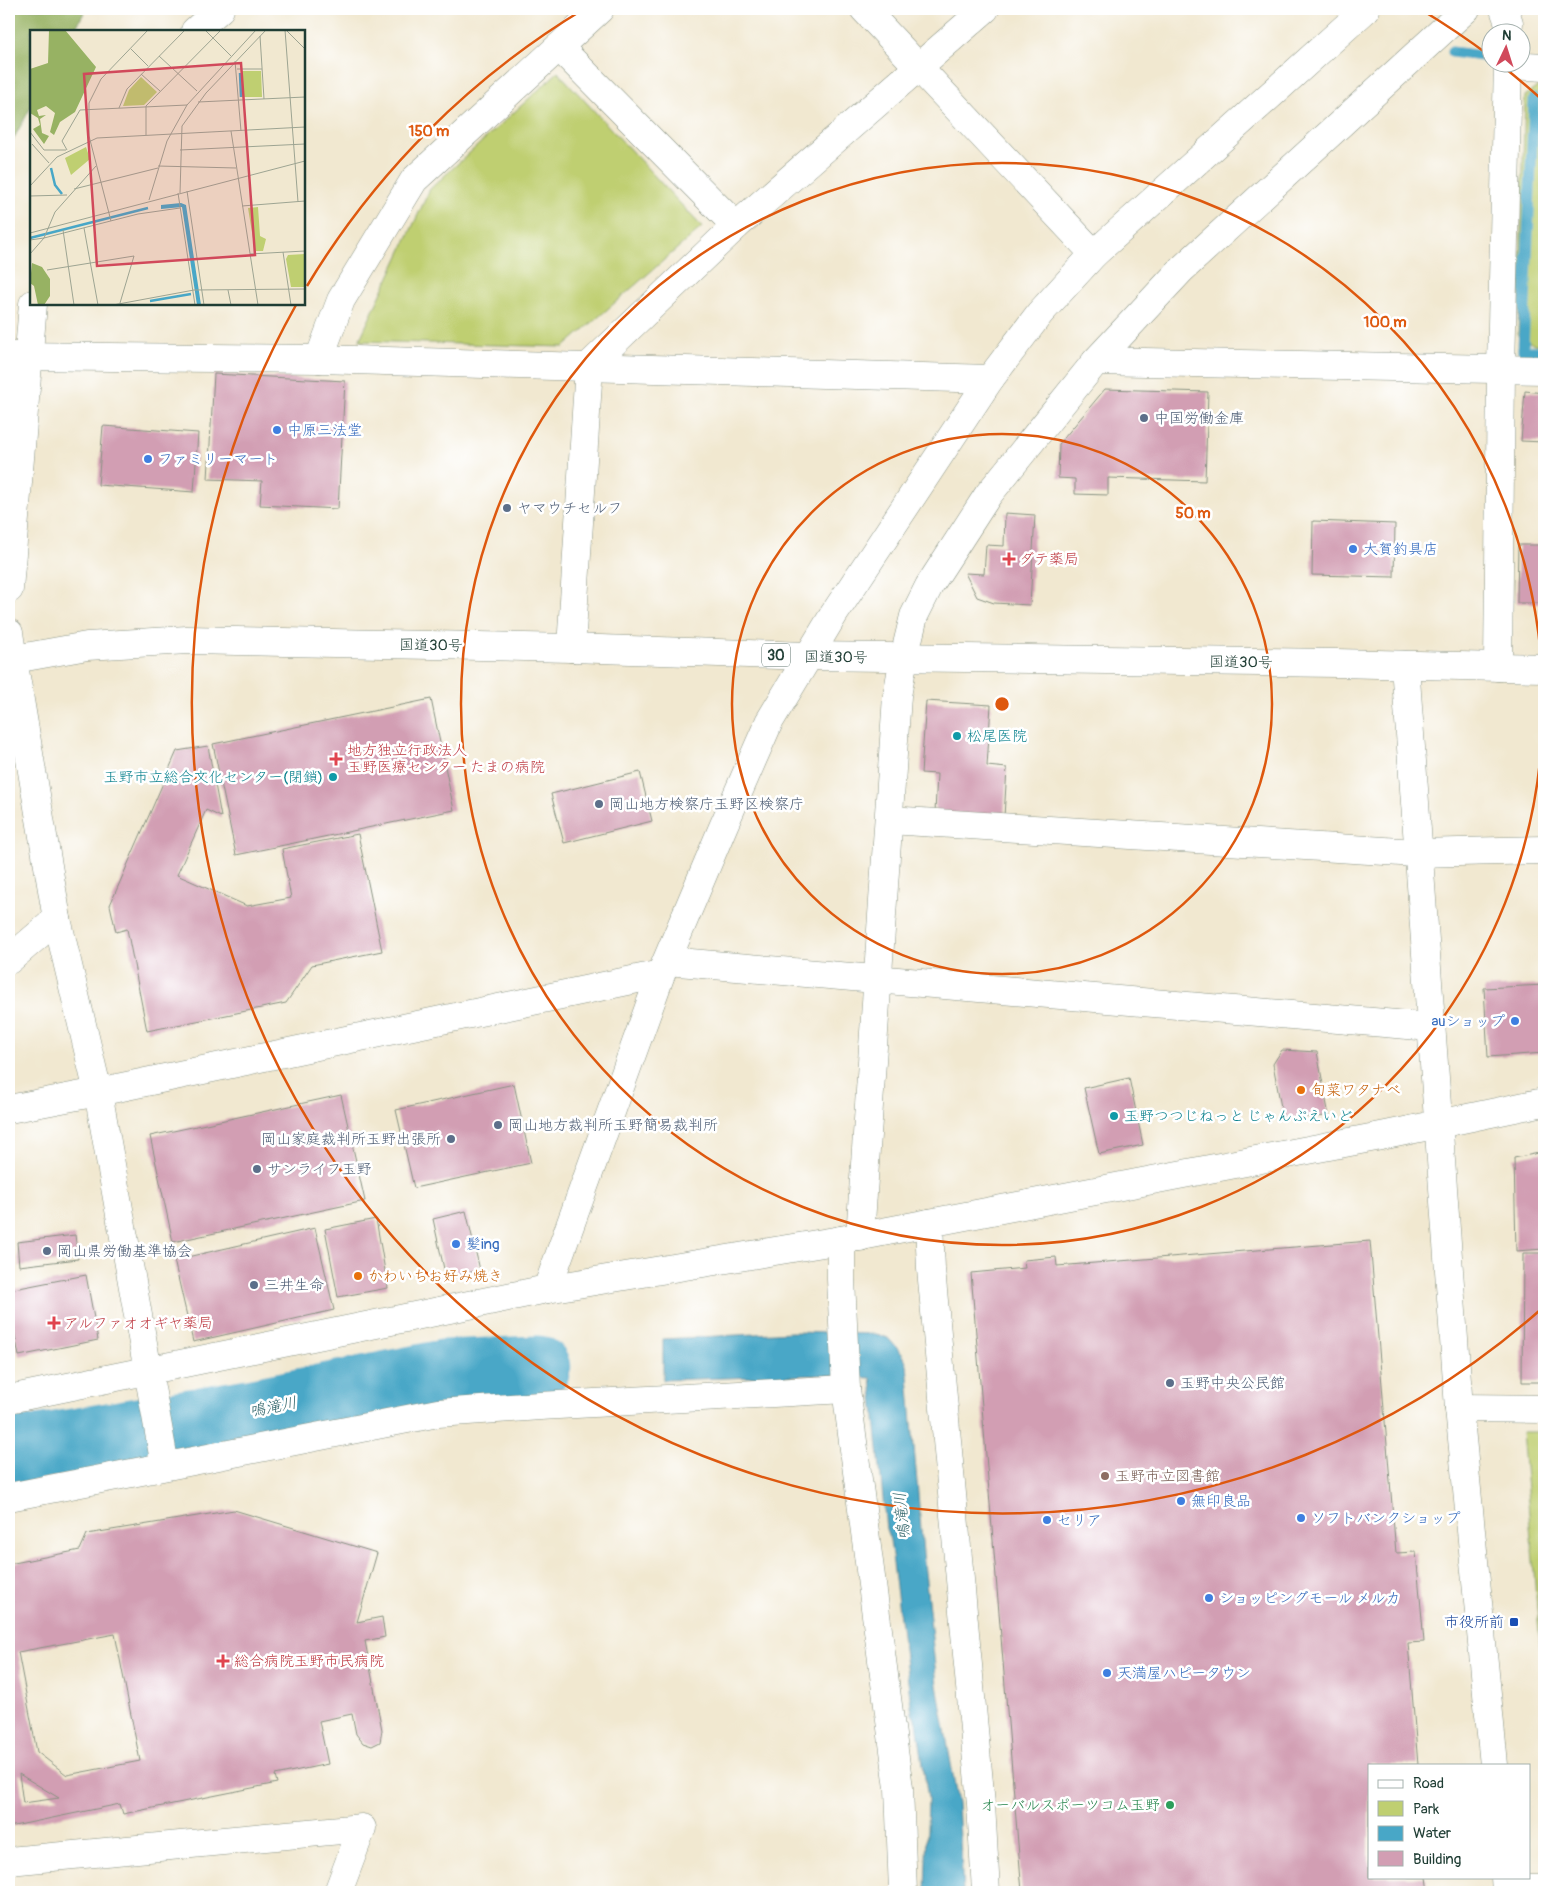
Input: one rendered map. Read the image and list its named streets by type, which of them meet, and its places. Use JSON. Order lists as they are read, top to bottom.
{
  "streets": {
    "main road": ["国道30号", "30"]
  },
  "water": ["鳴滝川"],
  "places": {
    "other": [
      "中国労働金庫",
      "中原三法堂",
      "ファミリーマート",
      "ヤマウチセルフ",
      "大賀釣具店",
      "松尾医院",
      "玉野市立総合文化センター(閉鎖)",
      "岡山地方検察庁玉野区検察庁",
      "auショップ",
      "旬菜ワタナベ",
      "玉野つつじねっと じゃんぷえいど",
      "岡山地方裁判所玉野簡易裁判所",
      "岡山家庭裁判所玉野出張所",
      "サンライフ玉野",
      "髪ing",
      "岡山県労働基準協会",
      "かわいちお好み焼き",
      "三井生命",
      "玉野中央公民館",
      "玉野市立図書館",
      "無印良品",
      "ソフトバンクショップ",
      "セリア",
      "ショッピングモール メルカ",
      "天満屋ハピータウン",
      "オーバルスポーツコム玉野"
    ],
    "health": [
      "ダテ薬局",
      "地方独立行政法人 玉野医療センター たまの病院",
      "アルファオオギヤ薬局",
      "総合病院玉野市民病院"
    ],
    "transit": ["市役所前"]
  },
  "legend": [
    "Road",
    "Park",
    "Water",
    "Building"
  ],
  "north": "top",
  "rings": ["150 m", "100 m", "50 m"]
}
